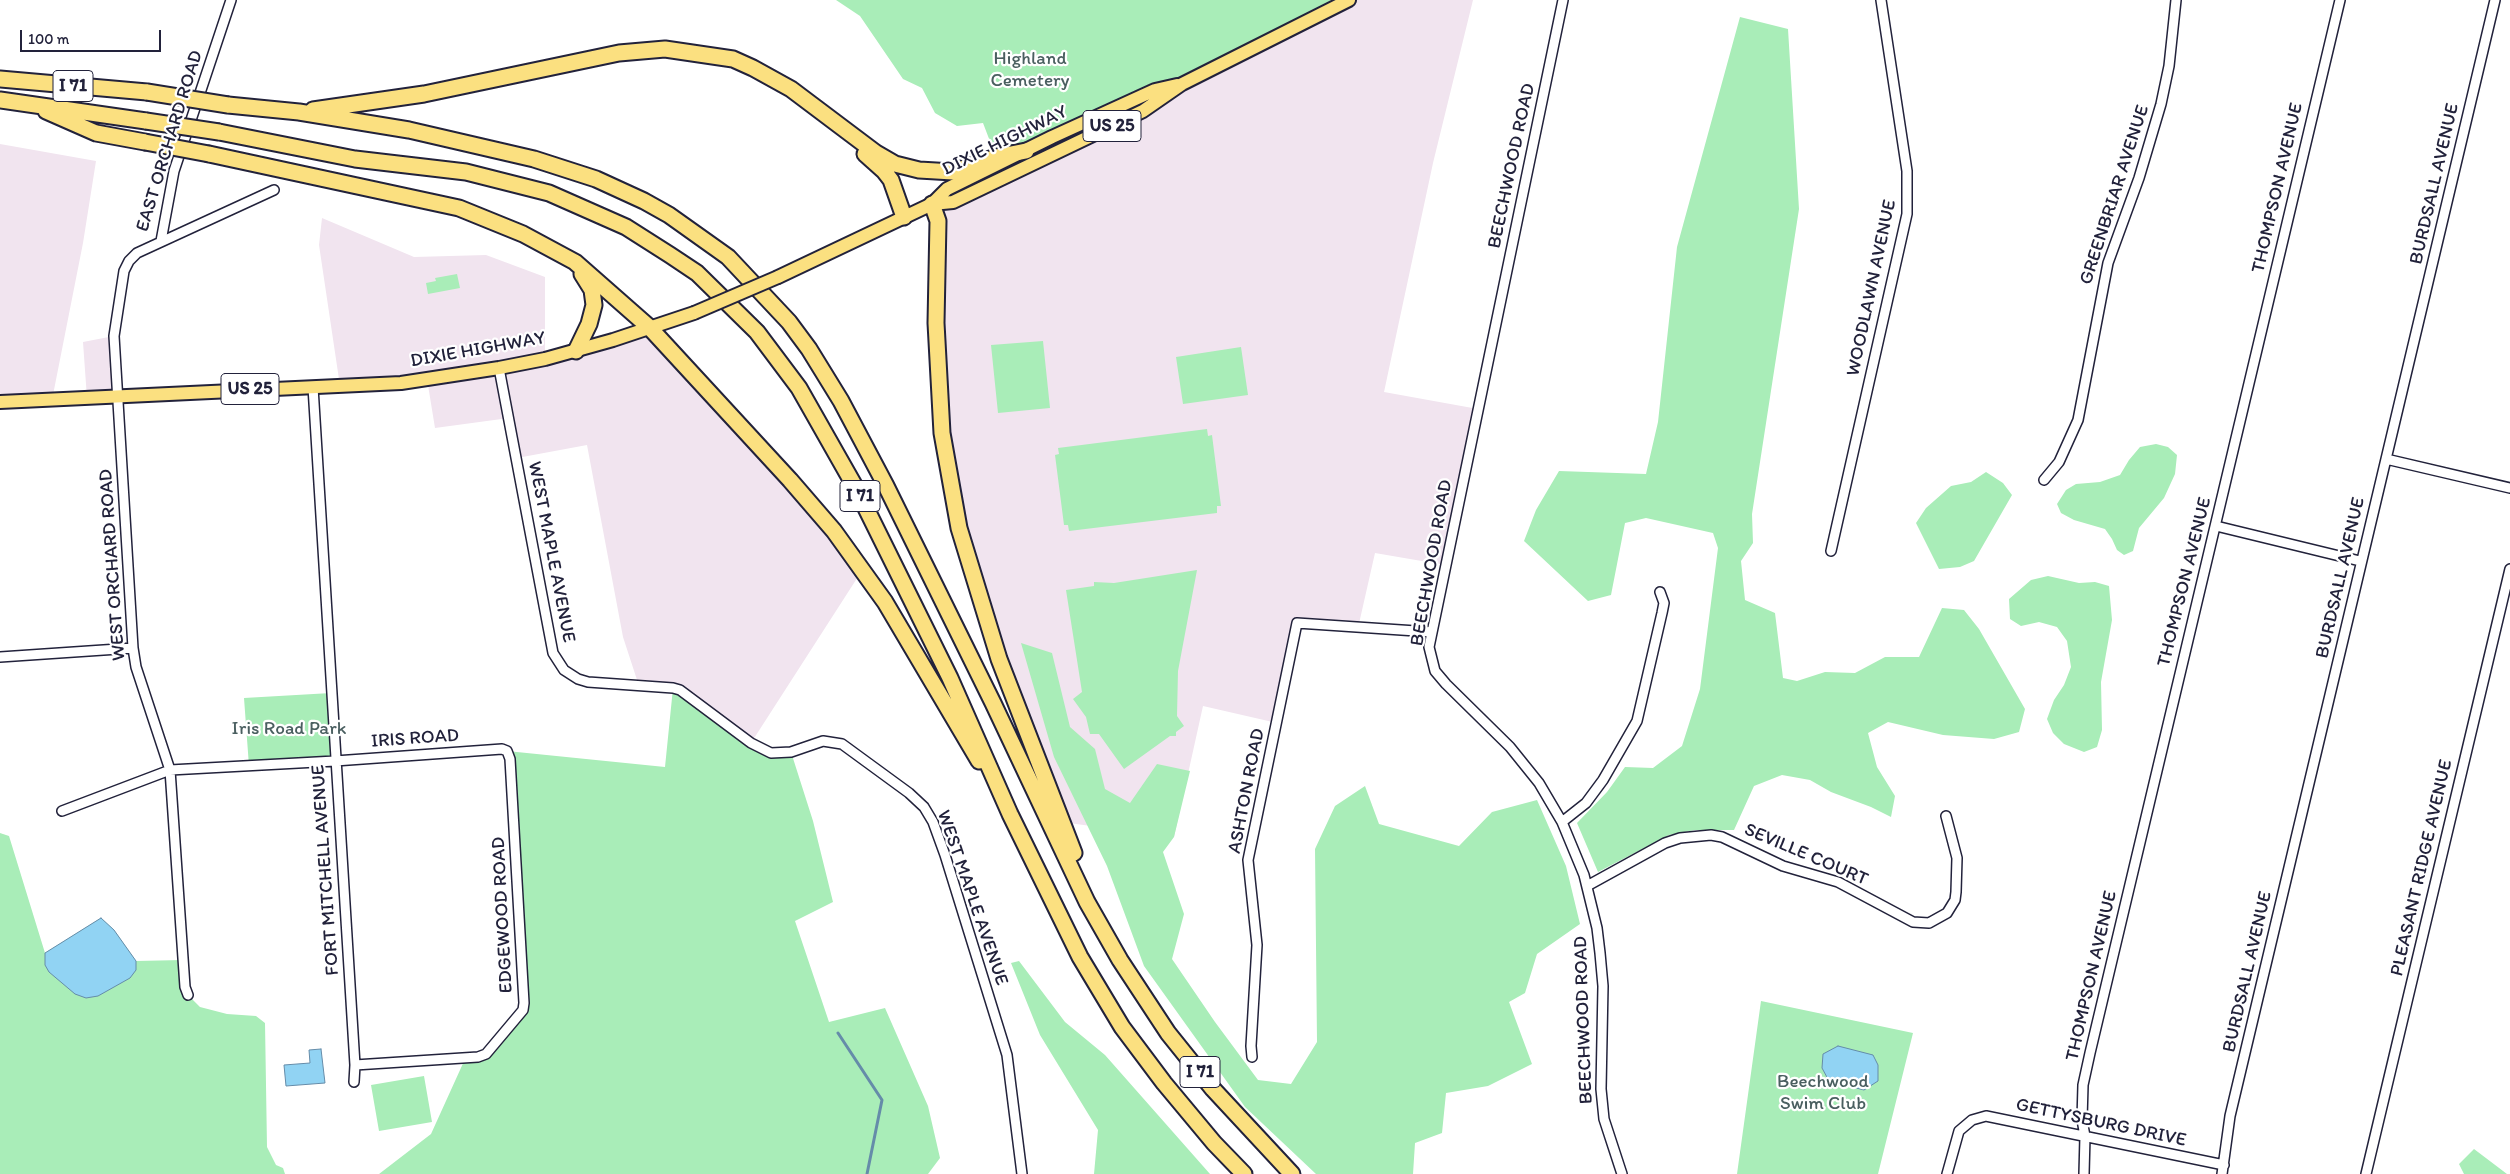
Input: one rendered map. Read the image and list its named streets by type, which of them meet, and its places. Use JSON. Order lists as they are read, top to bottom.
{
  "streets": {
    "highway": ["I 71"],
    "main road": ["US 25", "DIXIE HIGHWAY"],
    "street": [
      "EAST ORCHARD ROAD",
      "BEECHWOOD ROAD",
      "BURDSALL AVENUE",
      "THOMPSON AVENUE",
      "GREENBRIAR AVENUE",
      "WOODLAWN AVENUE",
      "WEST MAPLE AVENUE",
      "WEST ORCHARD ROAD",
      "IRIS ROAD",
      "ASHTON ROAD",
      "SEVILLE COURT",
      "PLEASANT RIDGE AVENUE",
      "FORT MITCHELL AVENUE",
      "EDGEWOOD ROAD",
      "GETTYSBURG DRIVE"
    ]
  },
  "crossings": [
    ["EAST ORCHARD ROAD", "DIXIE HIGHWAY"],
    ["EAST ORCHARD ROAD", "WEST ORCHARD ROAD"],
    ["DIXIE HIGHWAY", "WEST MAPLE AVENUE"],
    ["DIXIE HIGHWAY", "WEST ORCHARD ROAD"],
    ["DIXIE HIGHWAY", "FORT MITCHELL AVENUE"],
    ["BEECHWOOD ROAD", "ASHTON ROAD"],
    ["BEECHWOOD ROAD", "SEVILLE COURT"],
    ["BURDSALL AVENUE", "GETTYSBURG DRIVE"],
    ["THOMPSON AVENUE", "GETTYSBURG DRIVE"],
    ["WEST ORCHARD ROAD", "IRIS ROAD"],
    ["IRIS ROAD", "FORT MITCHELL AVENUE"],
    ["IRIS ROAD", "EDGEWOOD ROAD"],
    ["FORT MITCHELL AVENUE", "EDGEWOOD ROAD"]
  ],
  "parks": ["Highland Cemetery", "Iris Road Park", "Beechwood Swim Club"],
  "scale_bar": "100 m"
}
